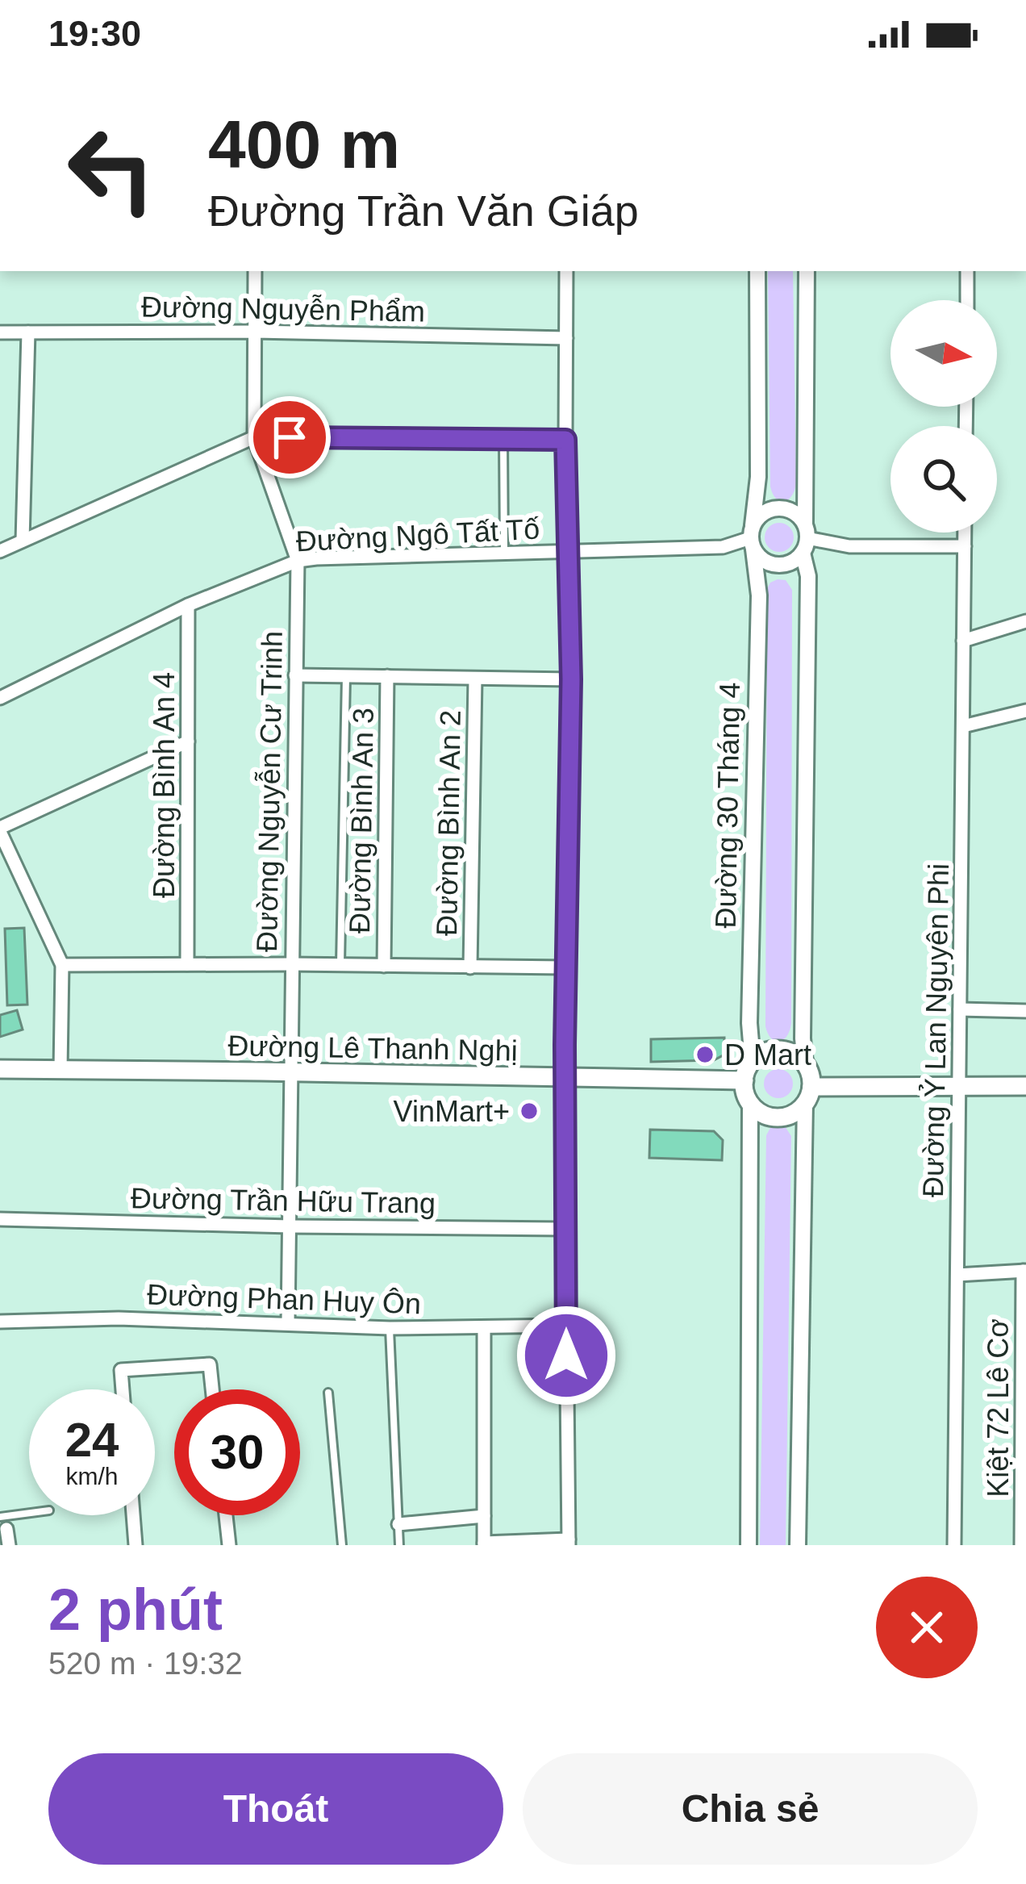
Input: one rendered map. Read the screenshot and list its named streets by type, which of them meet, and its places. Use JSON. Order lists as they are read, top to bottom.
{
  "streets": {
    "main road": ["Đường Lê Thanh Nghị"],
    "street": [
      "Đường Nguyễn Phẩm",
      "Đường Ngô Tất Tố",
      "Đường Bình An 4",
      "Đường Nguyễn Cư Trinh",
      "Đường 30 Tháng 4",
      "Đường Bình An 3",
      "Đường Bình An 2",
      "Đường Ỷ Lan Nguyên Phi",
      "Đường Trần Hữu Trang",
      "Đường Phan Huy Ôn",
      "Kiệt 72 Lê Cơ"
    ]
  },
  "crossings": [
    ["Đường Nguyễn Phẩm", "Đường Nguyễn Cư Trinh"],
    ["Đường Ngô Tất Tố", "Đường Bình An 4"],
    ["Đường Ngô Tất Tố", "Đường Nguyễn Cư Trinh"],
    ["Đường Ngô Tất Tố", "Đường 30 Tháng 4"],
    ["Đường Nguyễn Cư Trinh", "Đường Lê Thanh Nghị"],
    ["Đường Nguyễn Cư Trinh", "Đường Trần Hữu Trang"],
    ["Đường Nguyễn Cư Trinh", "Đường Phan Huy Ôn"],
    ["Đường 30 Tháng 4", "Đường Lê Thanh Nghị"]
  ],
  "places": ["D Mart", "VinMart+"],
  "north": "right",
  "page": {
    "status": "19:30",
    "turn": ["400 m", "Đường Trần Văn Giáp"],
    "speed": "24 km/h",
    "limit": "30",
    "heading": ["2 phút", "520 m · 19:32"],
    "buttons": ["Thoát", "Chia sẻ"]
  }
}
